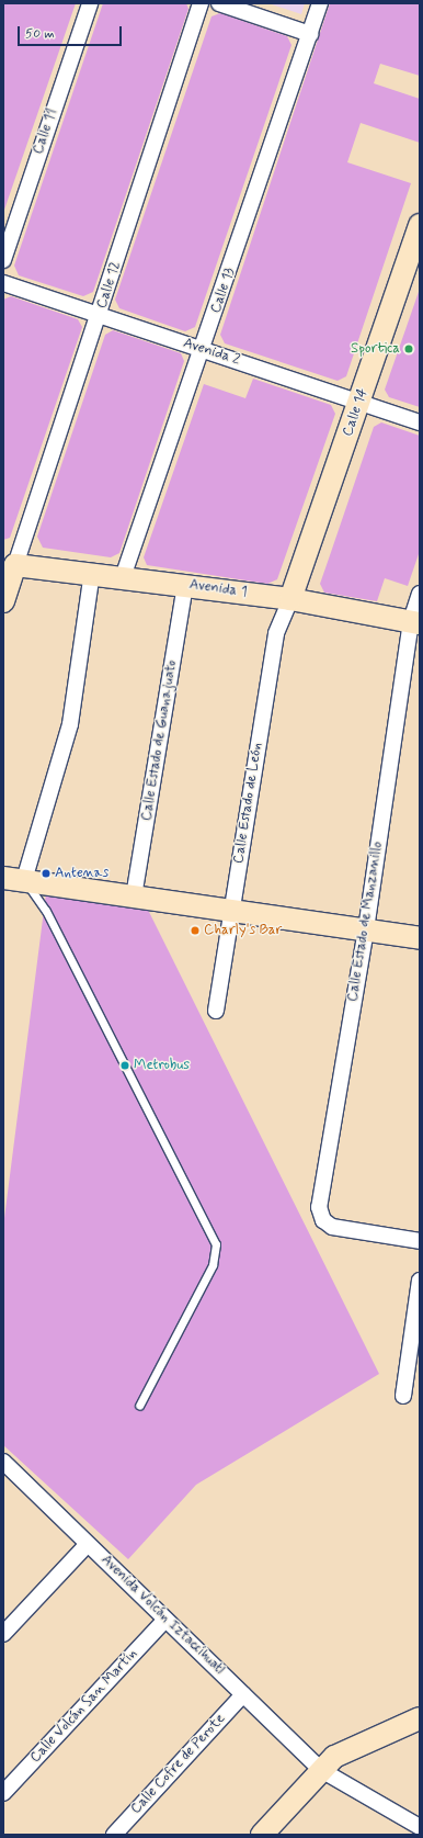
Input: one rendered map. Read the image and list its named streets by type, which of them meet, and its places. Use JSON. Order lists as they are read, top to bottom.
{
  "streets": {
    "street": [
      "Calle 11",
      "Calle 12",
      "Calle 13",
      "Avenida 2",
      "Calle 14",
      "Avenida 1",
      "Calle Estado de Guanajuato",
      "Calle Estado de León",
      "Calle Estado de Manzanillo",
      "Avenida Volcán Iztaccíhuatl",
      "Calle Volcán San Martín",
      "Calle Cofre de Perote"
    ]
  },
  "crossings": [
    ["Calle 12", "Avenida 2"],
    ["Calle 12", "Avenida 1"],
    ["Calle 13", "Avenida 2"],
    ["Calle 13", "Avenida 1"],
    ["Avenida 2", "Calle 14"],
    ["Calle 14", "Avenida 1"],
    ["Calle 14", "Calle Estado de León"],
    ["Avenida 1", "Calle Estado de Guanajuato"],
    ["Avenida 1", "Calle Estado de León"],
    ["Avenida 1", "Calle Estado de Manzanillo"],
    ["Avenida Volcán Iztaccíhuatl", "Calle Volcán San Martín"],
    ["Avenida Volcán Iztaccíhuatl", "Calle Cofre de Perote"]
  ],
  "places": [
    "Sportica",
    "Antenas",
    "Charly's Bar",
    "Metrobus"
  ],
  "scale_bar": "50 m"
}
